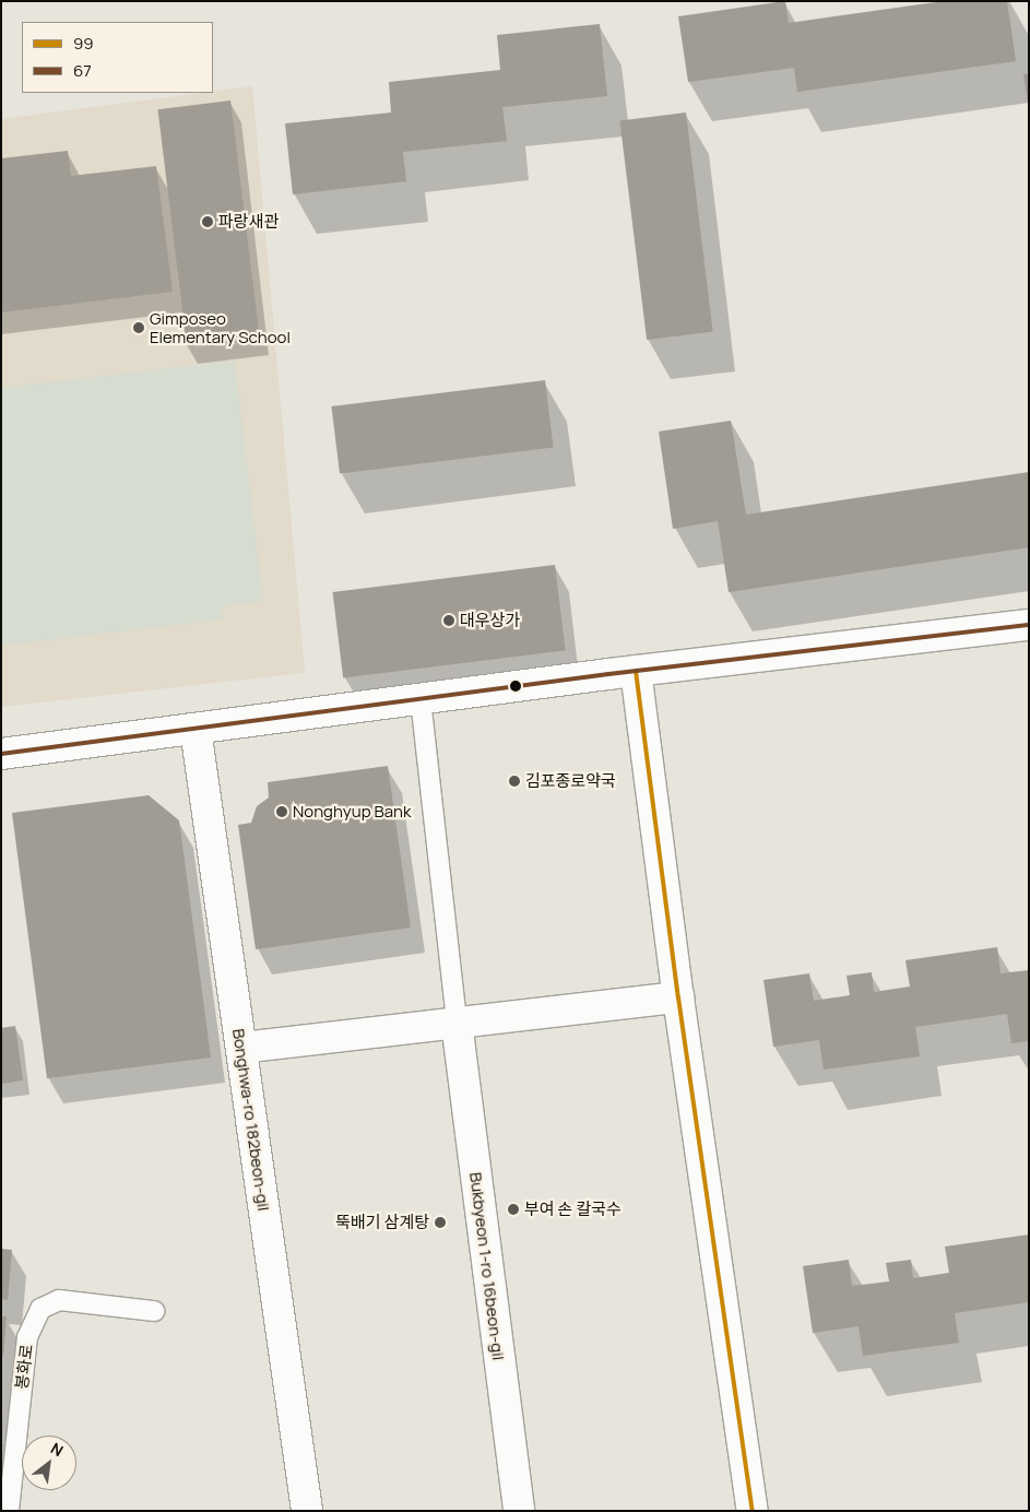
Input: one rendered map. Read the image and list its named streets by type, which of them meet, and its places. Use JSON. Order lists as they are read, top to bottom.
{
  "streets": {
    "street": ["Bonghwa-ro 182beon-gil", "Bukbyeon 1-ro 16beon-gil"],
    "lane": ["봉화로"]
  },
  "places": [
    "파랑새관",
    "Gimposeo Elementary School",
    "대우상가",
    "김포종로약국",
    "Nonghyup Bank",
    "부여 손 칼국수",
    "뚝배기 삼계탕"
  ],
  "lines": ["transit line 67", "transit line 99"],
  "legend": ["99", "67"],
  "north": "top right"
}
